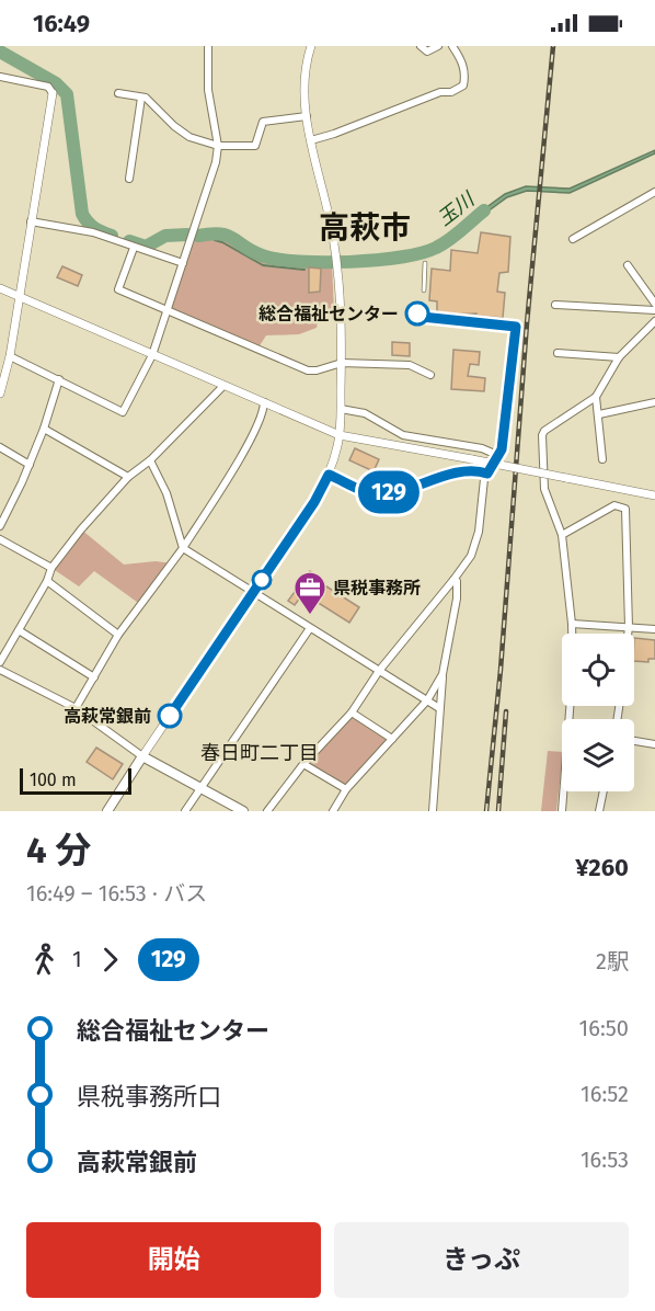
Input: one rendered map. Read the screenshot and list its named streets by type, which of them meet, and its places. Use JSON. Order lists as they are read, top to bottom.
{
  "districts": ["高萩市", "春日町二丁目"],
  "water": ["玉川"],
  "places": {
    "other": ["総合福祉センター", "高萩常銀前"],
    "office": ["県税事務所"]
  },
  "lines": ["bus line 129"],
  "scale_bar": "100 m",
  "page": {
    "status": "16:49",
    "on_map": "129",
    "scale": "100 m",
    "heading": ["4 分", "16:49 – 16:53 · バス", "¥260"],
    "legs": ["1", "129", "2駅"],
    "list": [
      {
        "name": "総合福祉センター",
        "value": "16:50"
      },
      {
        "name": "県税事務所口",
        "value": "16:52"
      },
      {
        "name": "高萩常銀前",
        "value": "16:53"
      }
    ],
    "buttons": ["開始", "きっぷ"]
  }
}
